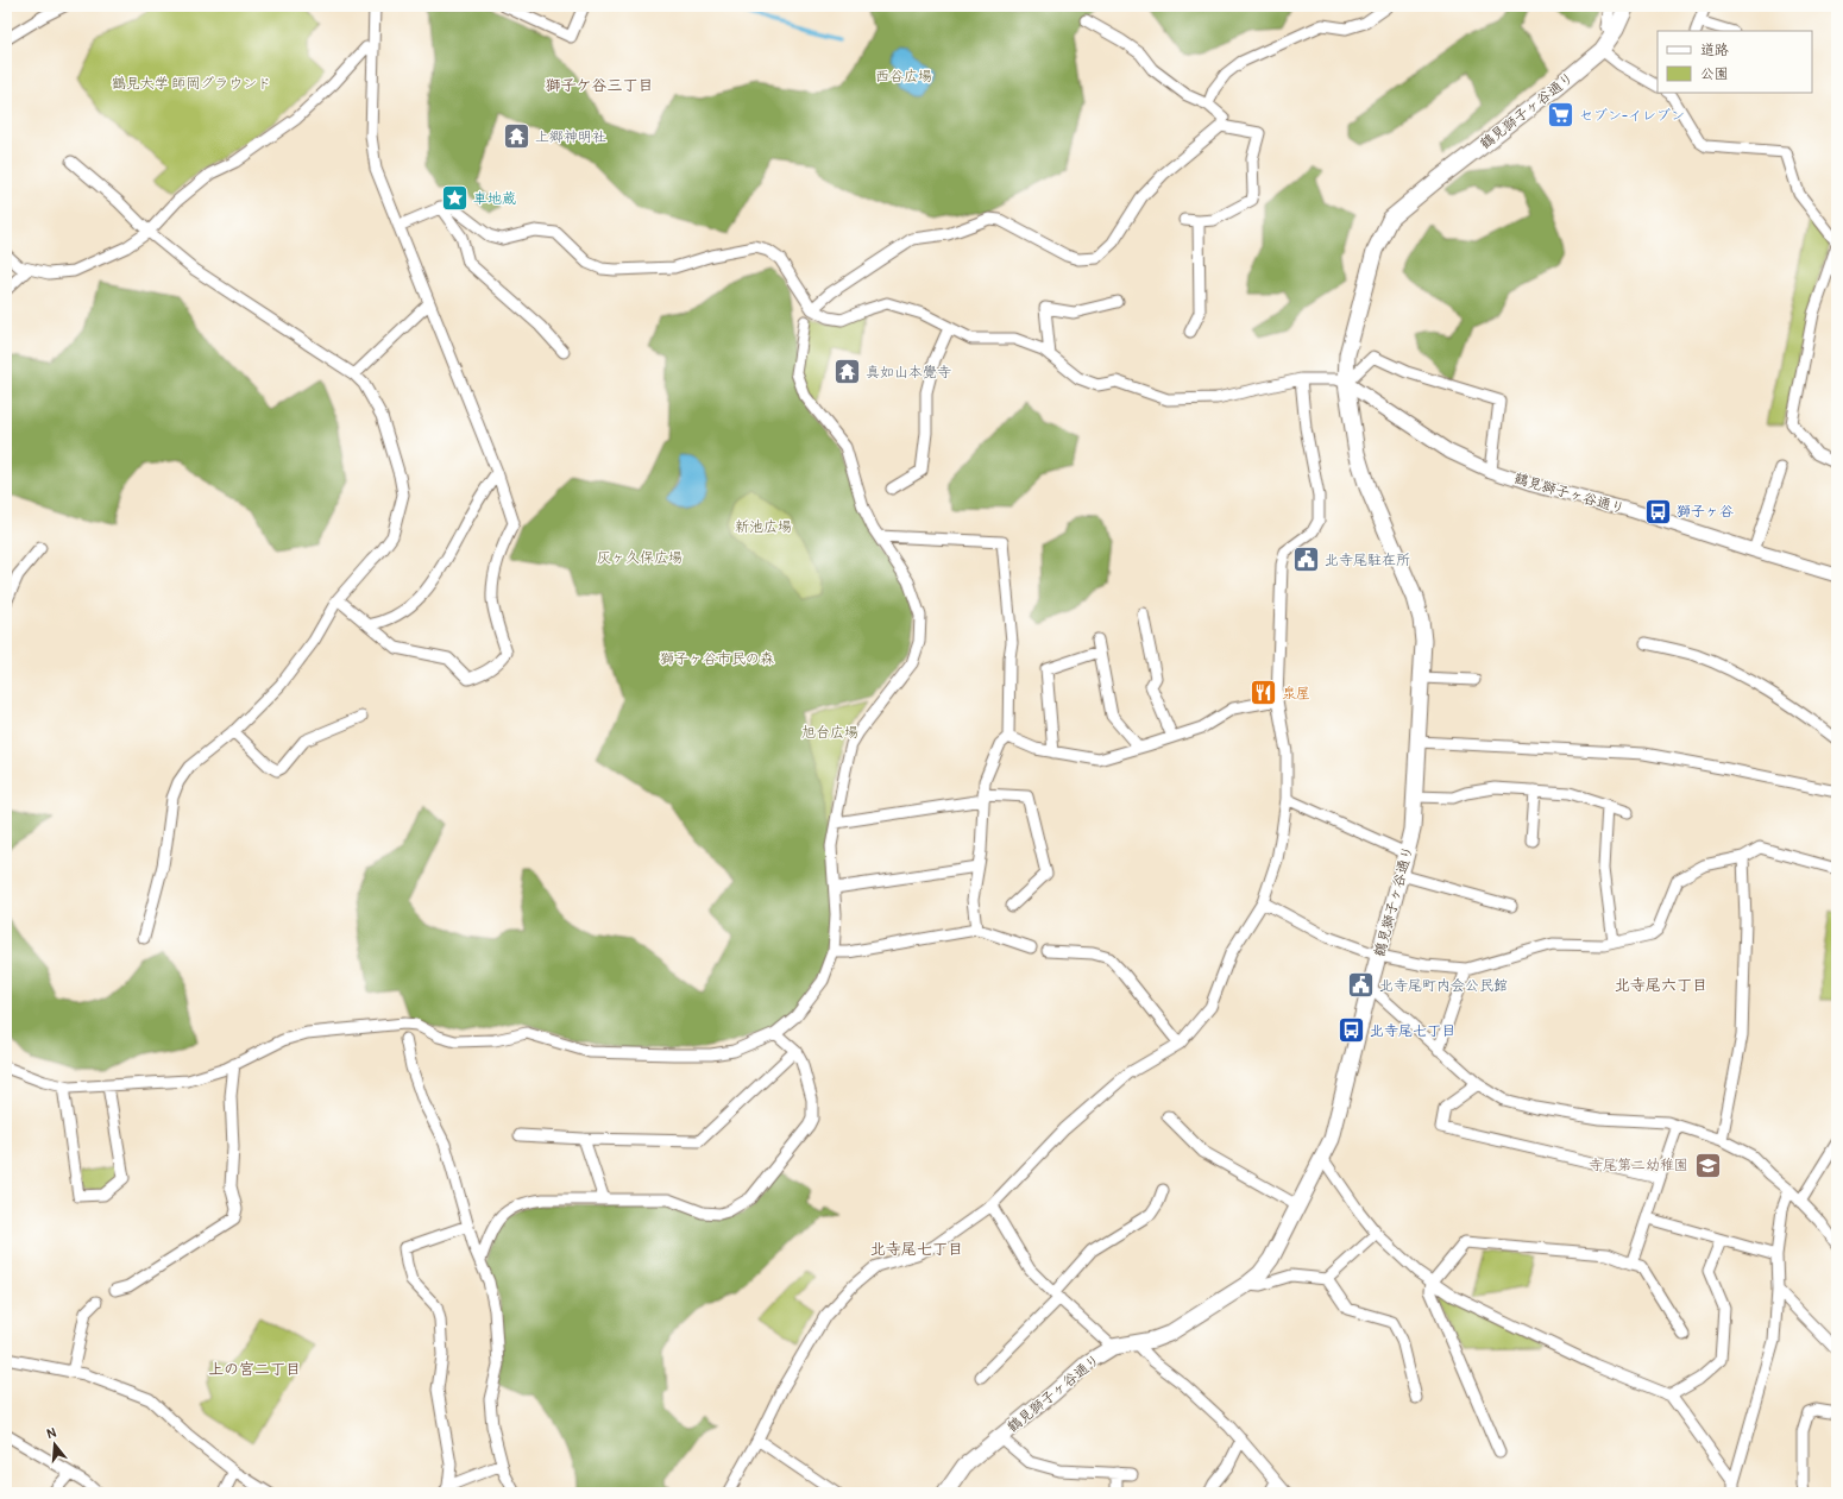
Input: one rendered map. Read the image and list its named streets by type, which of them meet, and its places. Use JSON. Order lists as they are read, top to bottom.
{
  "streets": {
    "main road": ["鶴見獅子ヶ谷通り"]
  },
  "districts": [
    "獅子ケ谷三丁目",
    "北寺尾六丁目",
    "北寺尾七丁目",
    "上の宮二丁目"
  ],
  "parks": [
    "西谷広場",
    "鶴見大学 師岡グラウンド",
    "新池広場",
    "灰ヶ久保広場",
    "獅子ヶ谷市民の森",
    "旭台広場"
  ],
  "places": {
    "supermarket": ["セブン-イレブン"],
    "temple": ["上郷神明社", "真如山本覺寺"],
    "place": ["車地蔵"],
    "bus stop": ["獅子ヶ谷", "北寺尾七丁目"],
    "public building": ["北寺尾駐在所", "北寺尾町内会公民館"],
    "restaurant": ["泉屋"],
    "school or university": ["寺尾第二幼稚園"]
  },
  "legend": ["道路", "公園"],
  "north": "top"
}
